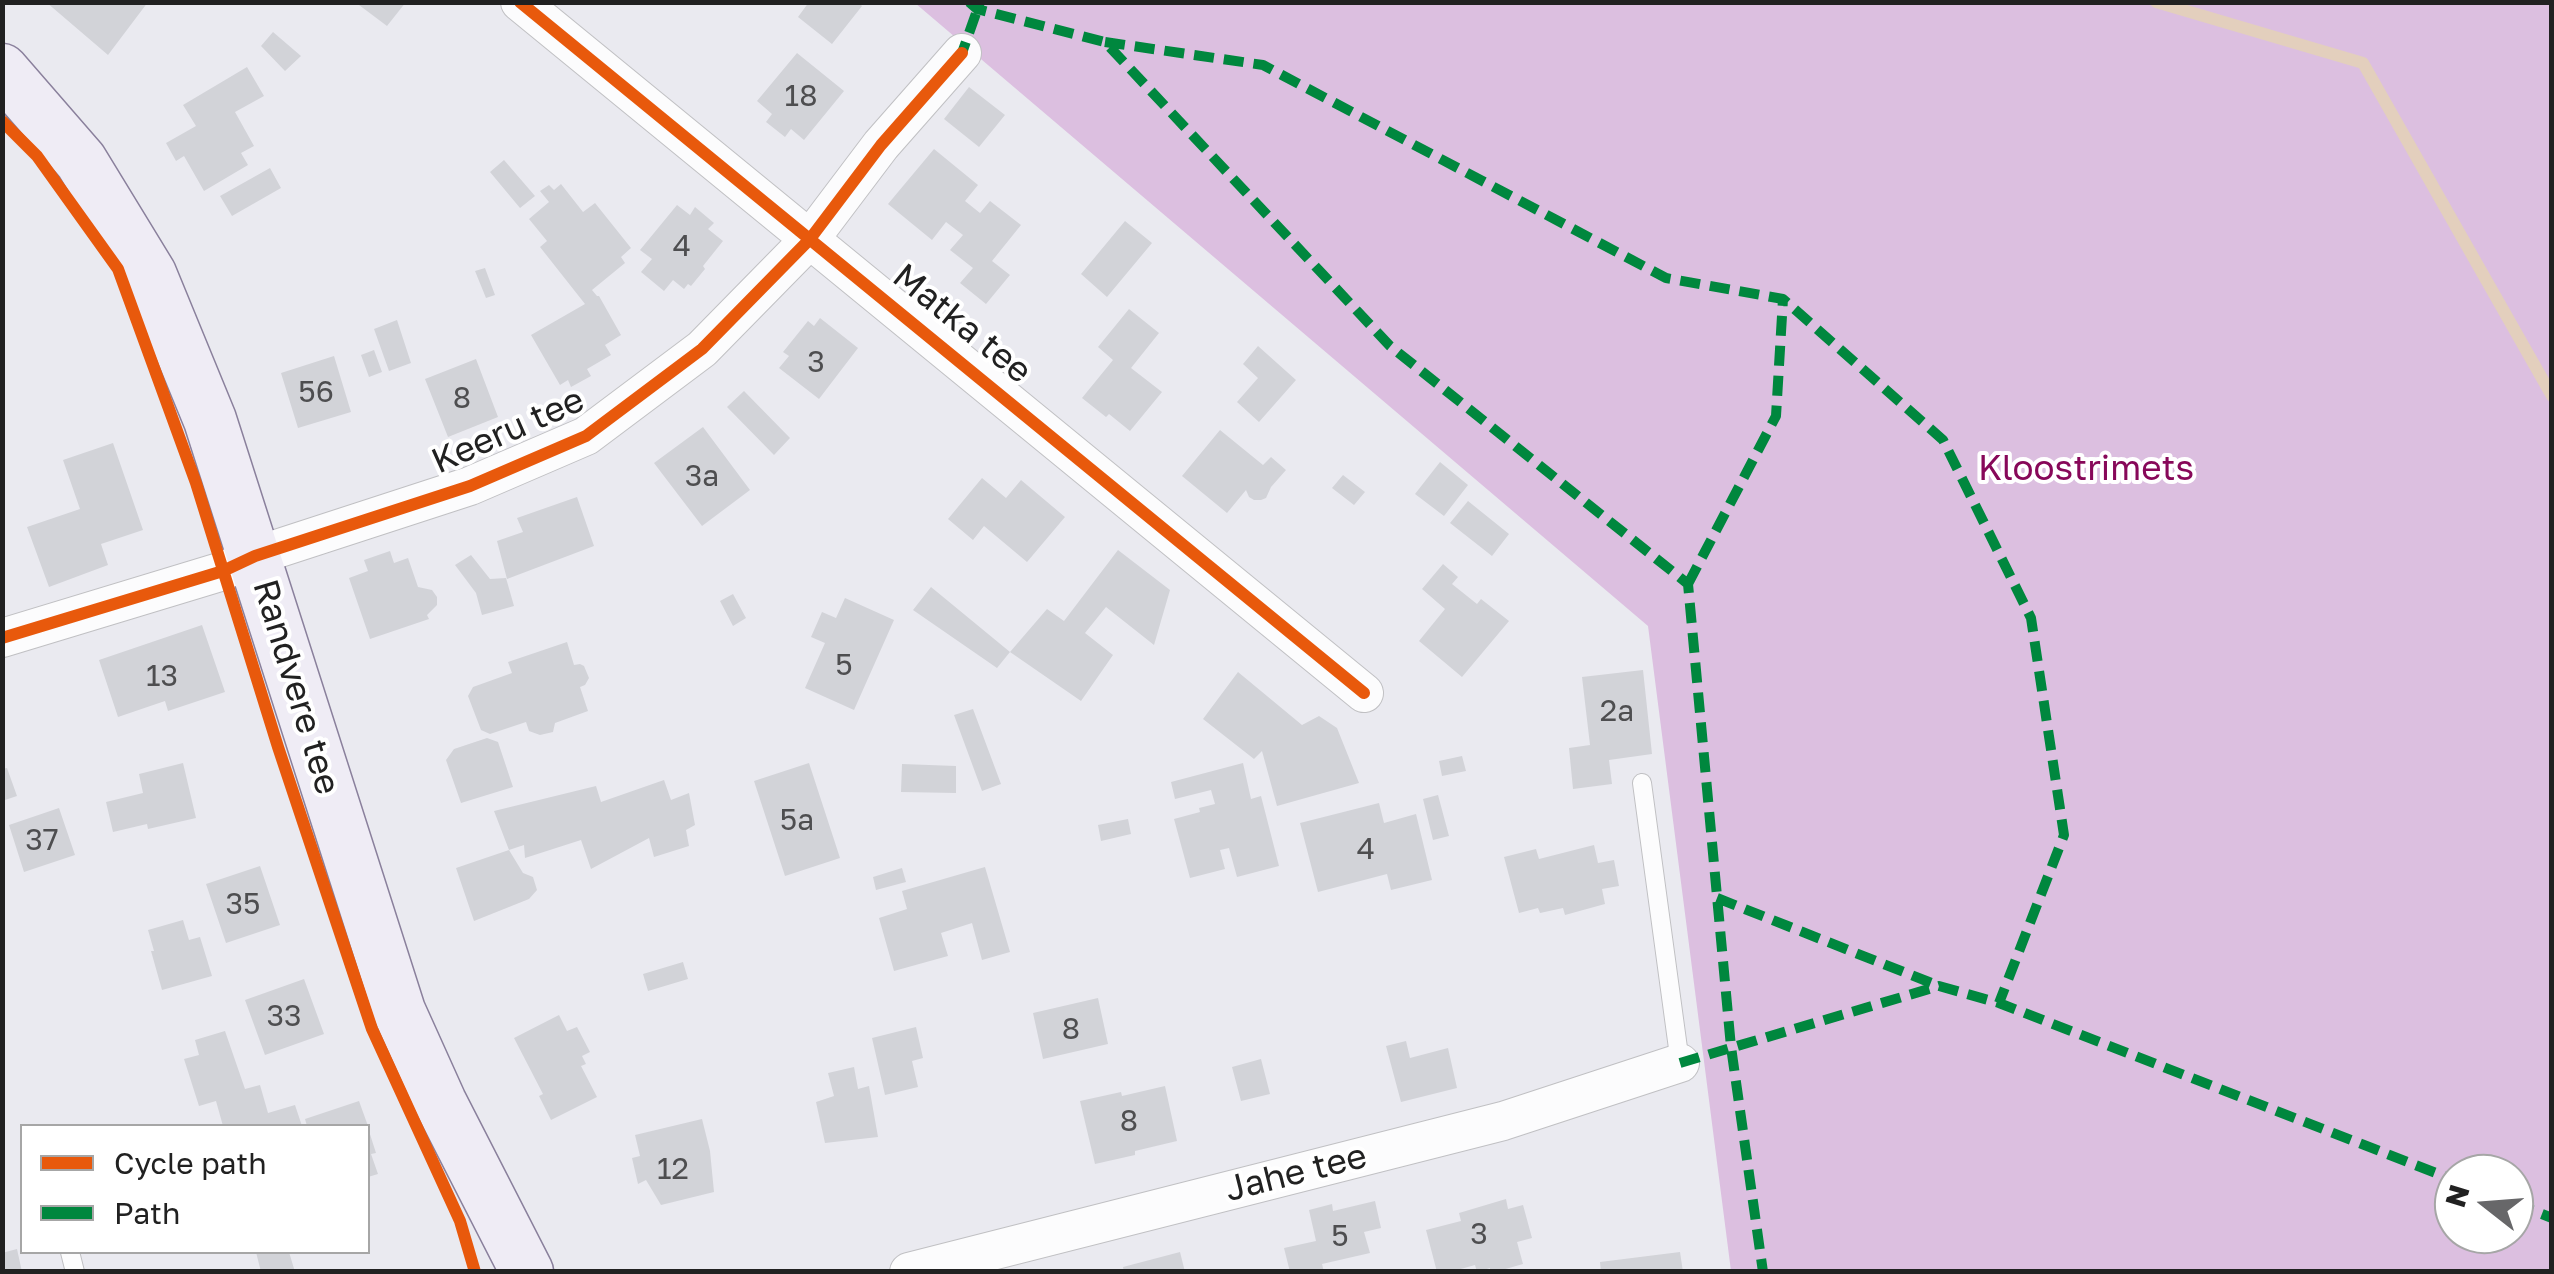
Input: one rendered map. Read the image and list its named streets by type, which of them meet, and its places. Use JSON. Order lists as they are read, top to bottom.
{
  "streets": {
    "main road": ["Randvere tee"],
    "street": ["Matka tee", "Keeru tee", "Jahe tee"]
  },
  "crossings": [
    ["Matka tee", "Keeru tee"],
    ["Keeru tee", "Randvere tee"]
  ],
  "parks": ["Kloostrimets"],
  "house_numbers": [
    "18",
    "4",
    "3",
    "56",
    "8",
    "3a",
    "5",
    "13",
    "2a",
    "5a",
    "37",
    "4",
    "35",
    "33",
    "8",
    "8",
    "12",
    "3",
    "5"
  ],
  "legend": ["Cycle path", "Path"],
  "north": "left"
}
